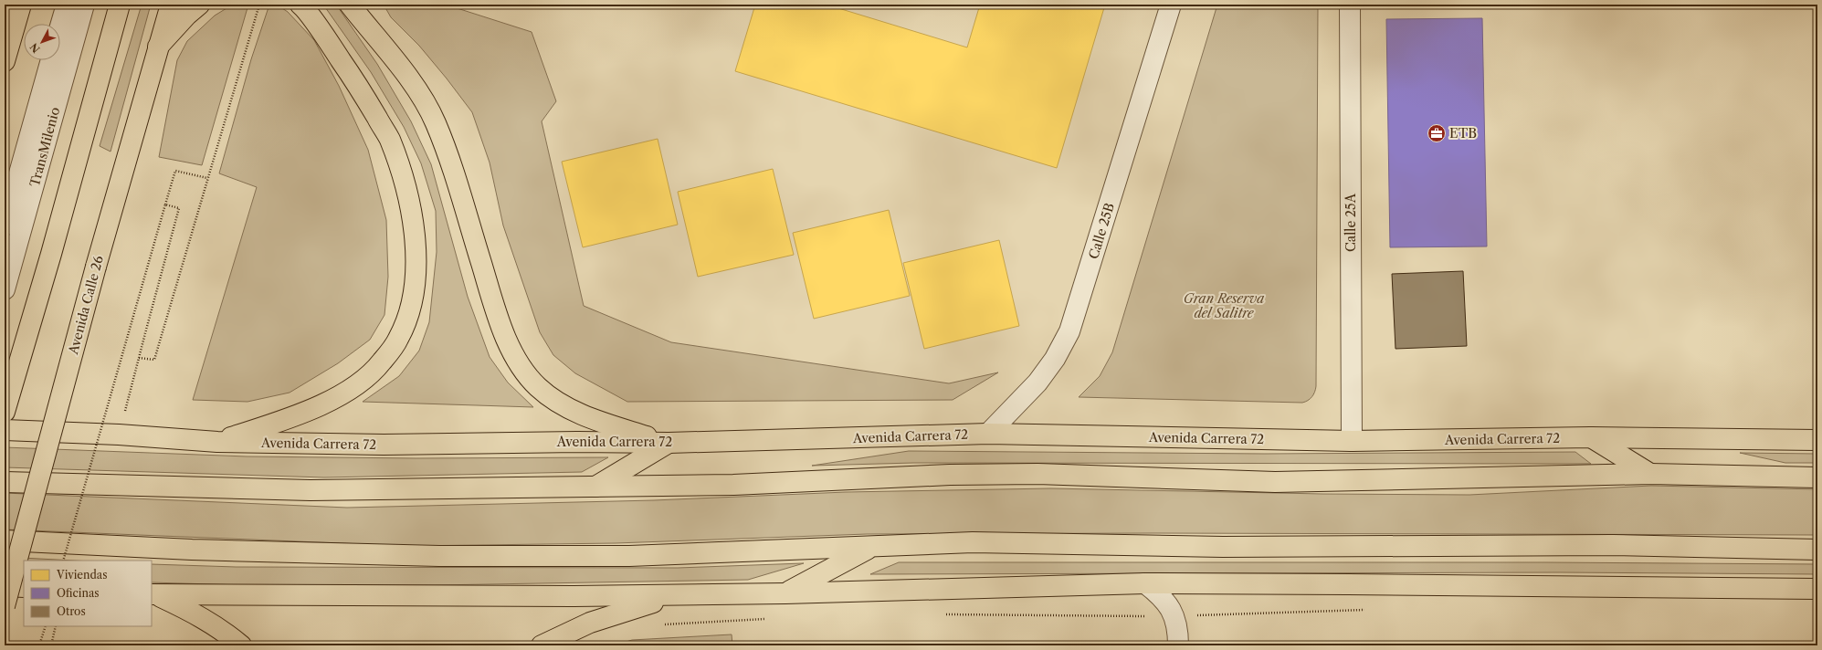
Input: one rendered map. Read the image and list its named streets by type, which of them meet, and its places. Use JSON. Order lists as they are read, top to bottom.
{
  "streets": {
    "main road": ["Avenida Calle 26", "Avenida Carrera 72"],
    "street": ["TransMilenio", "Calle 25A", "Calle 25B"]
  },
  "crossings": [
    ["Calle 25A", "Avenida Carrera 72"],
    ["Calle 25B", "Avenida Carrera 72"]
  ],
  "parks": ["Gran Reserva del Salitre"],
  "places": {
    "office": ["ETB"]
  },
  "legend": ["Viviendas", "Oficinas", "Otros"],
  "north": "bottom left"
}
